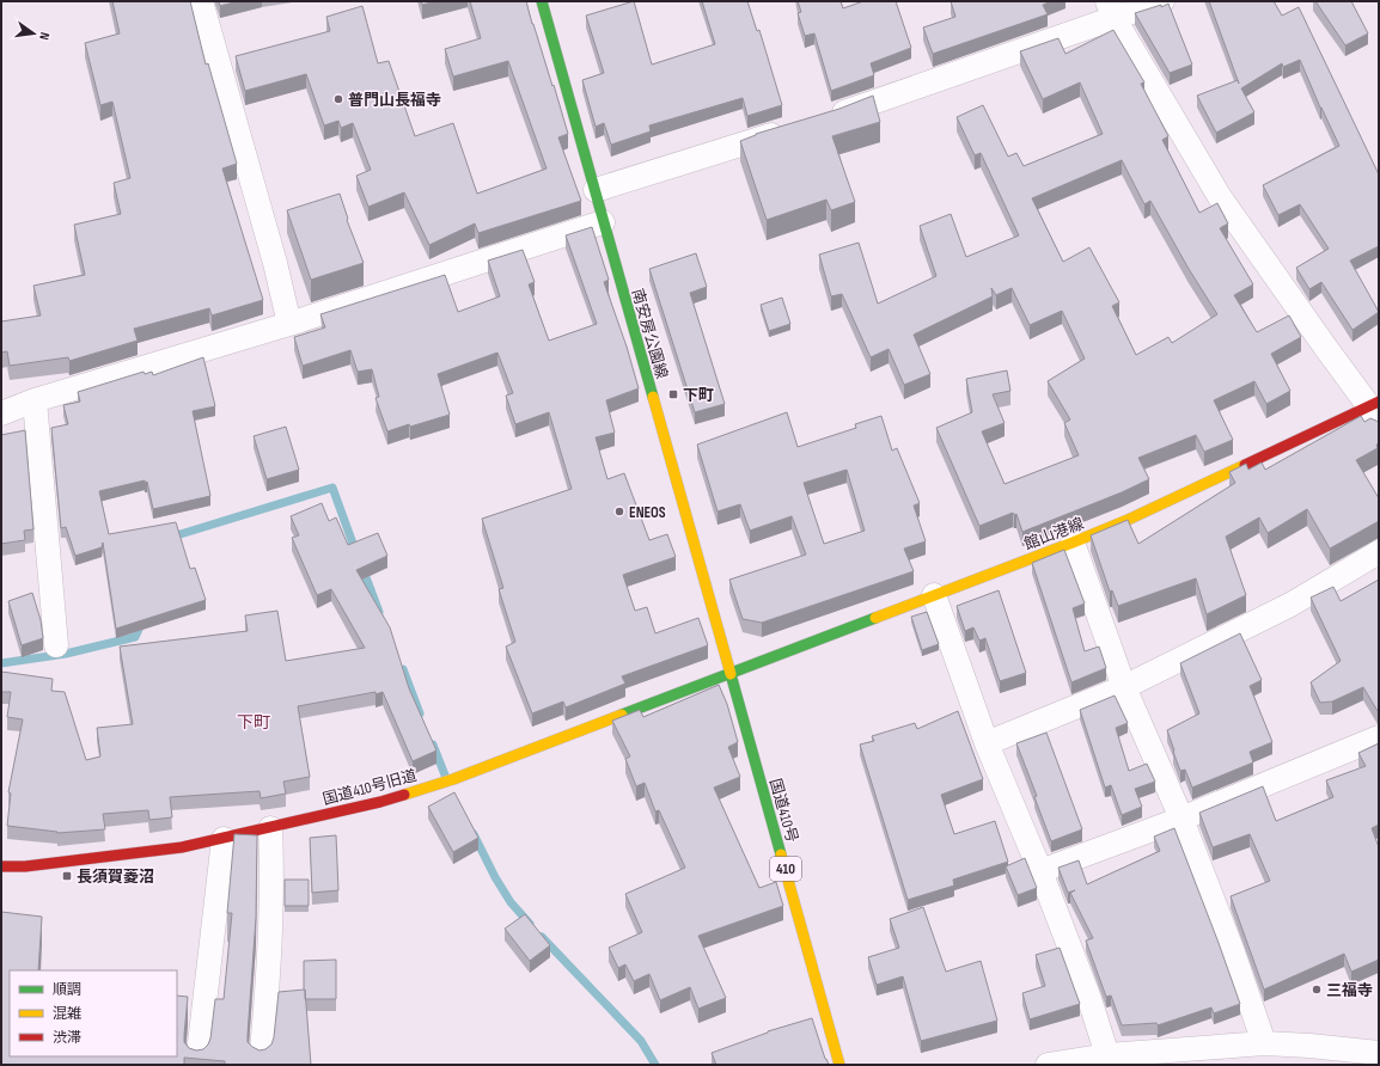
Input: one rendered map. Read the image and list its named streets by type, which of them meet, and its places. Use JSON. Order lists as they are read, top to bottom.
{
  "streets": {
    "main road": [
      "南安房公園線",
      "館山港線",
      "国道410号旧道",
      "国道410号",
      "410"
    ]
  },
  "crossings": [
    ["南安房公園線", "館山港線"],
    ["南安房公園線", "国道410号旧道"],
    ["南安房公園線", "国道410号"],
    ["館山港線", "国道410号旧道"],
    ["館山港線", "国道410号"],
    ["国道410号旧道", "国道410号"]
  ],
  "districts": ["下町"],
  "places": {
    "other": ["普門山長福寺", "ENEOS", "三福寺"],
    "transit": ["下町", "長須賀菱沼"]
  },
  "legend": ["順調", "混雑", "渋滞"],
  "north": "right"
}
